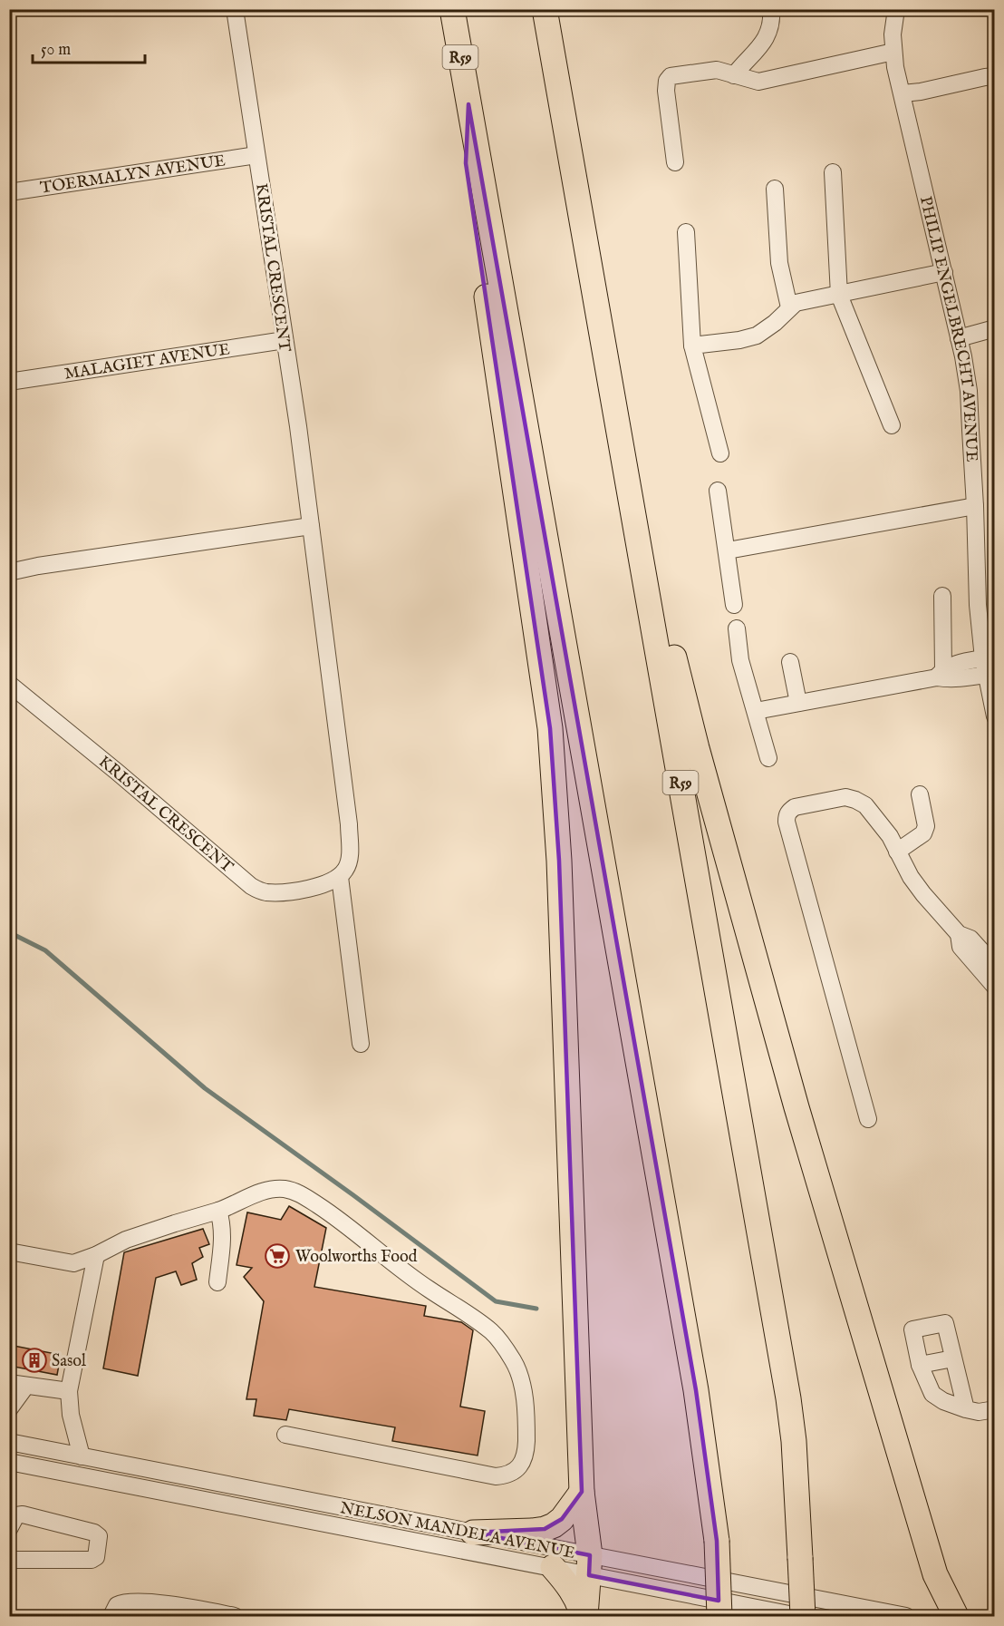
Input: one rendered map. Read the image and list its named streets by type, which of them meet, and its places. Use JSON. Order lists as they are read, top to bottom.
{
  "streets": {
    "highway": ["R59"],
    "street": [
      "TOERMALYN AVENUE",
      "KRISTAL CRESCENT",
      "PHILIP ENGELBRECHT AVENUE",
      "MALAGIET AVENUE",
      "NELSON MANDELA AVENUE"
    ]
  },
  "crossings": [
    ["TOERMALYN AVENUE", "KRISTAL CRESCENT"],
    ["KRISTAL CRESCENT", "MALAGIET AVENUE"]
  ],
  "places": {
    "supermarket": ["Woolworths Food"],
    "building": ["Sasol"]
  },
  "scale_bar": "50 m"
}
